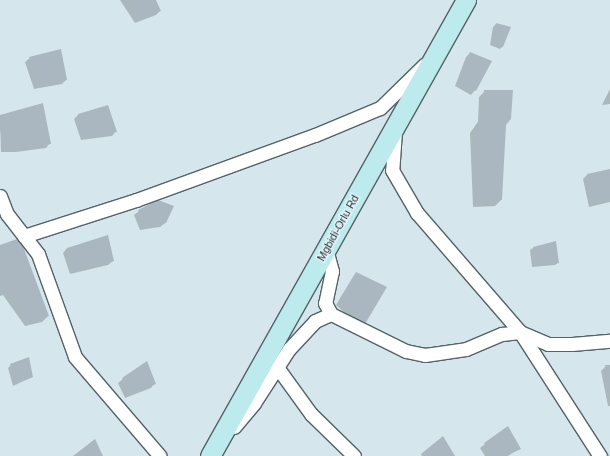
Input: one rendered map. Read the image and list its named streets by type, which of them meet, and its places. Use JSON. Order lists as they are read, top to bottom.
{
  "streets": {
    "main road": ["Mgbidi-Orlu Rd"]
  }
}
